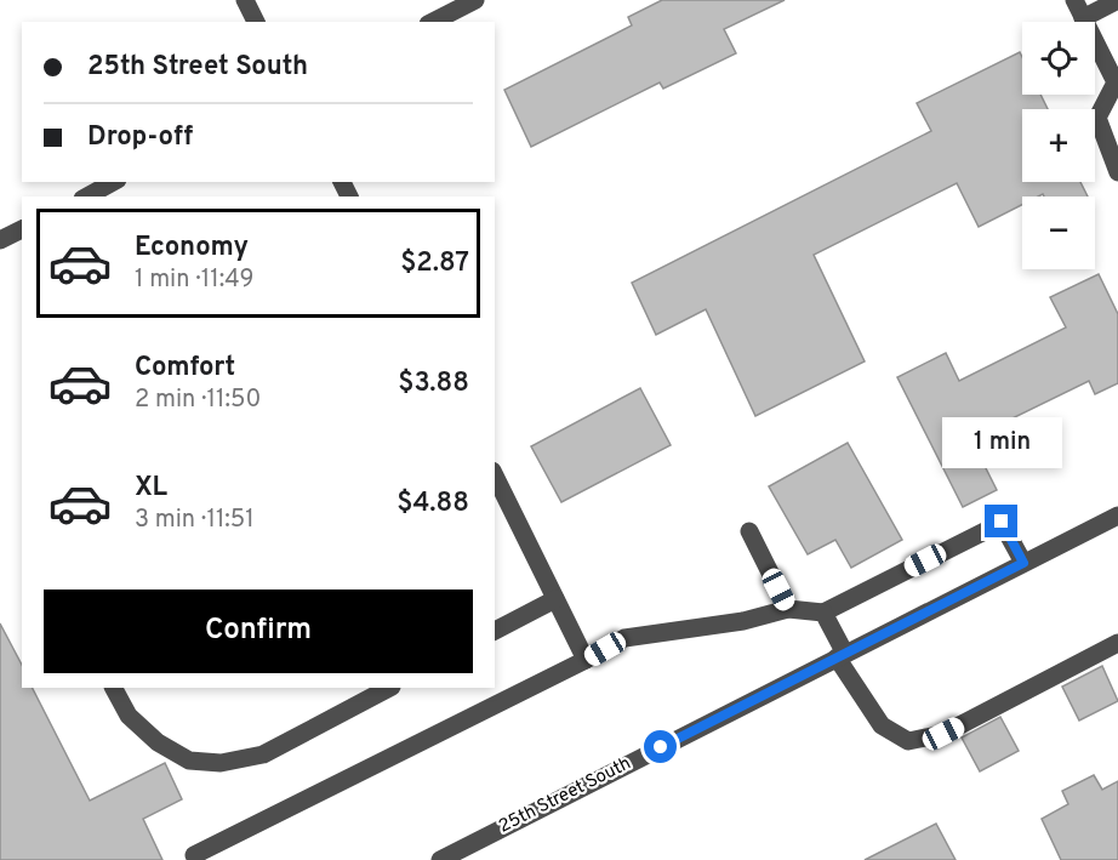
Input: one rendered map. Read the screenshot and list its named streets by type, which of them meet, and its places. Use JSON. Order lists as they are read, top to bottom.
{
  "streets": {
    "street": ["25th Street South"]
  },
  "page": {
    "map_buttons": ["+", "−"],
    "banner": ["25th Street South", "Drop-off"],
    "list": [
      {
        "name": "Economy",
        "note": "1 min · 11:49",
        "value": "$2.87"
      },
      {
        "name": "Comfort",
        "note": "2 min · 11:50",
        "value": "$3.88"
      },
      {
        "name": "XL",
        "note": "3 min · 11:51",
        "value": "$4.88"
      }
    ],
    "bubble": "1 min",
    "buttons": "Confirm"
  }
}
